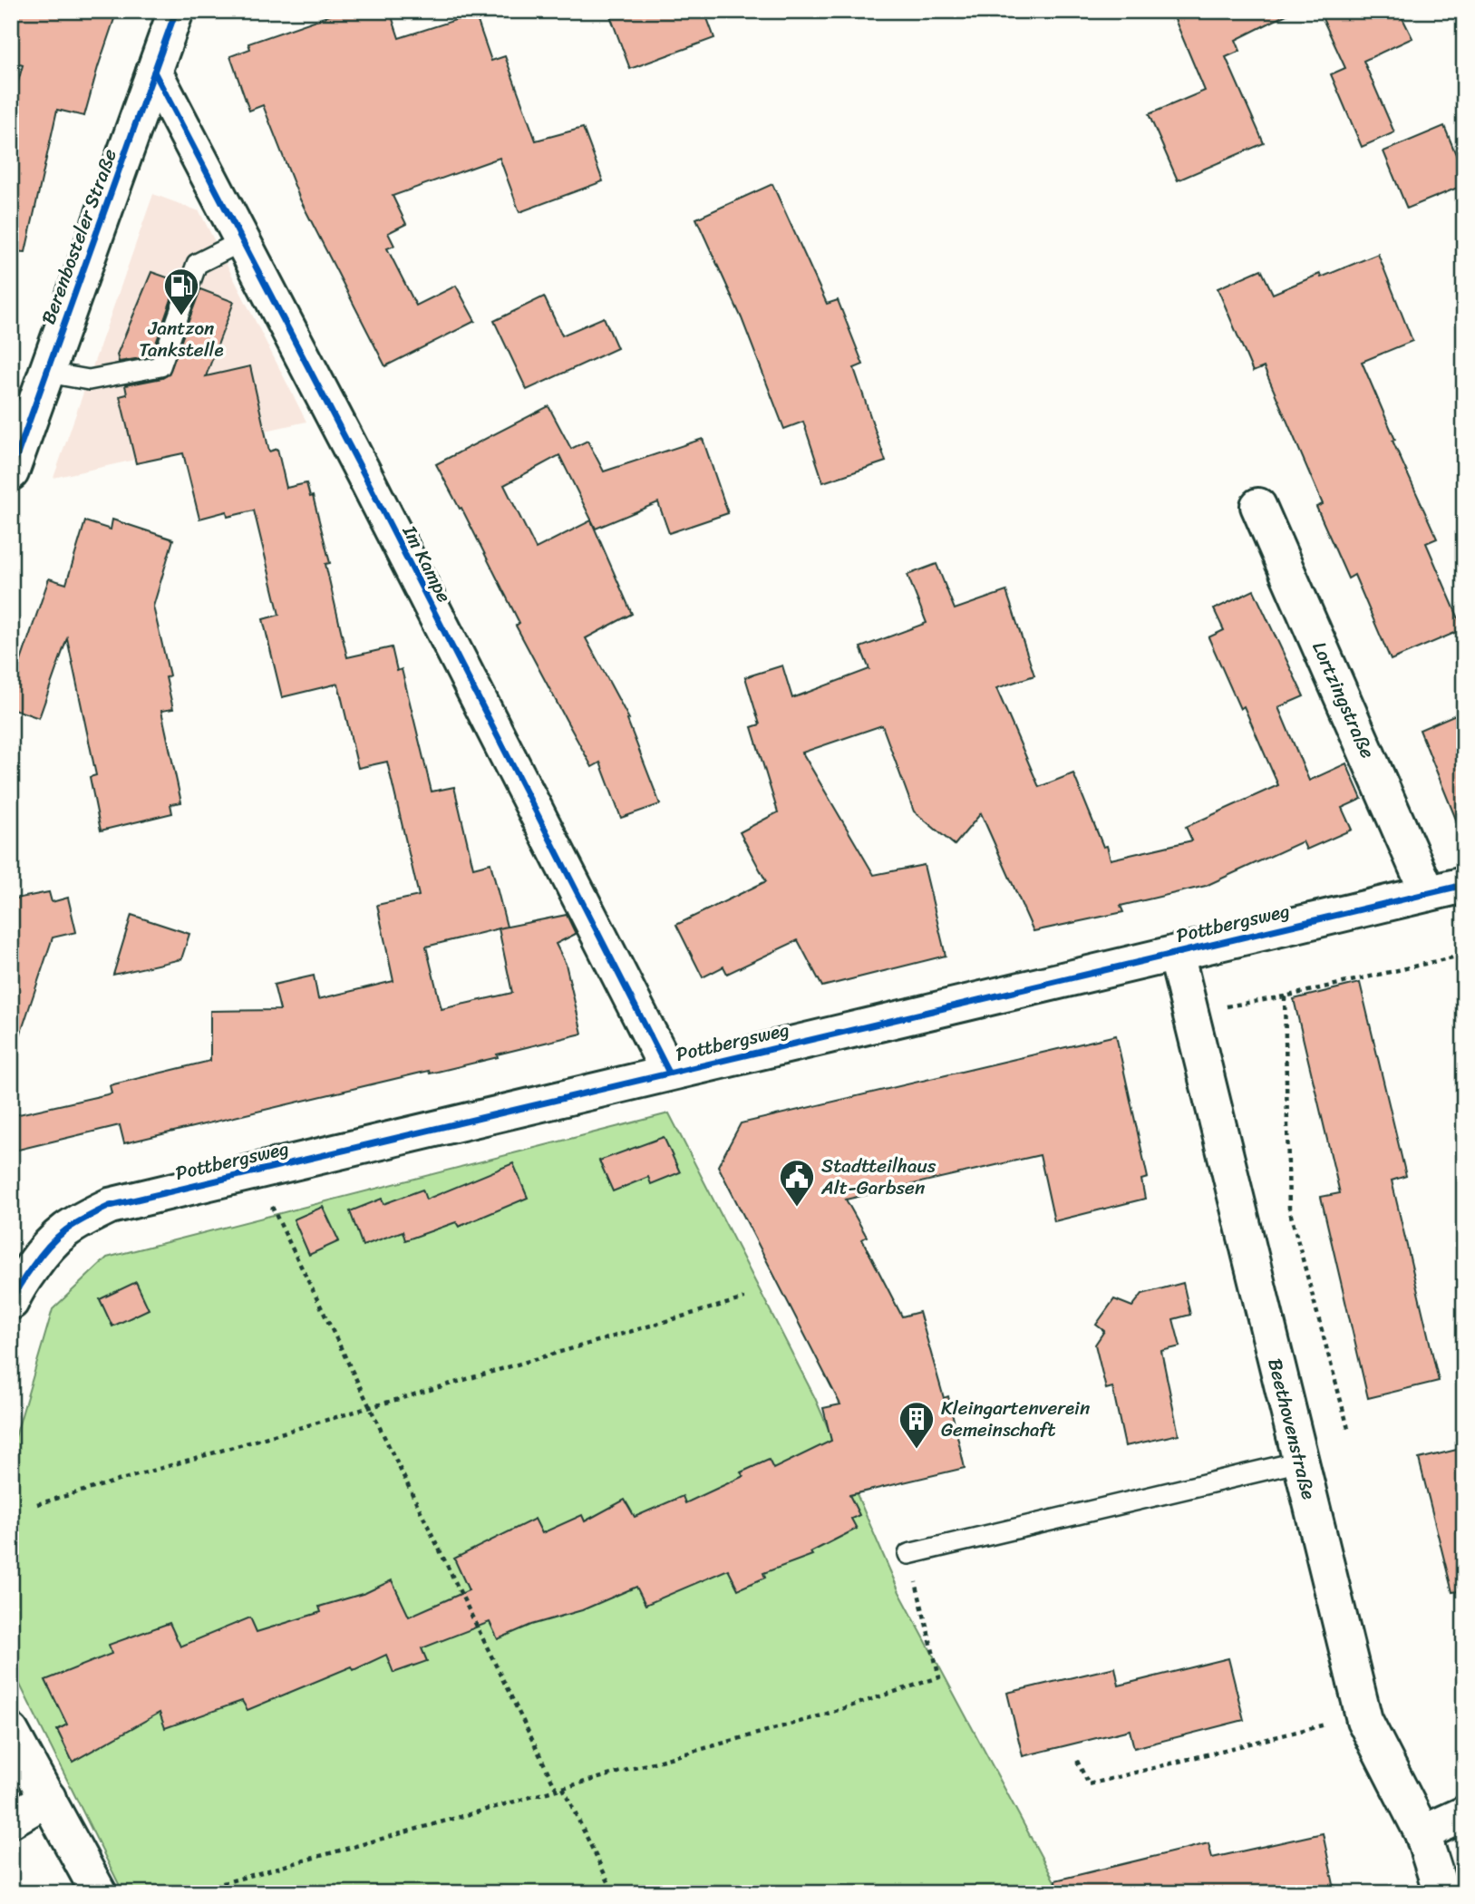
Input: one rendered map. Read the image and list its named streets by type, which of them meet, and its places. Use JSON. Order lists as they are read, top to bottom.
{
  "streets": {
    "street": [
      "Berenbosteler Straße",
      "Im Kampe",
      "Lortzingstraße",
      "Pottbergsweg",
      "Beethovenstraße"
    ]
  },
  "crossings": [
    ["Berenbosteler Straße", "Im Kampe"],
    ["Im Kampe", "Pottbergsweg"],
    ["Lortzingstraße", "Pottbergsweg"],
    ["Pottbergsweg", "Beethovenstraße"]
  ],
  "places": {
    "fuel station": ["Jantzon Tankstelle"],
    "public building": ["Stadtteilhaus Alt-Garbsen"],
    "building": ["Kleingartenverein Gemeinschaft"]
  }
}
